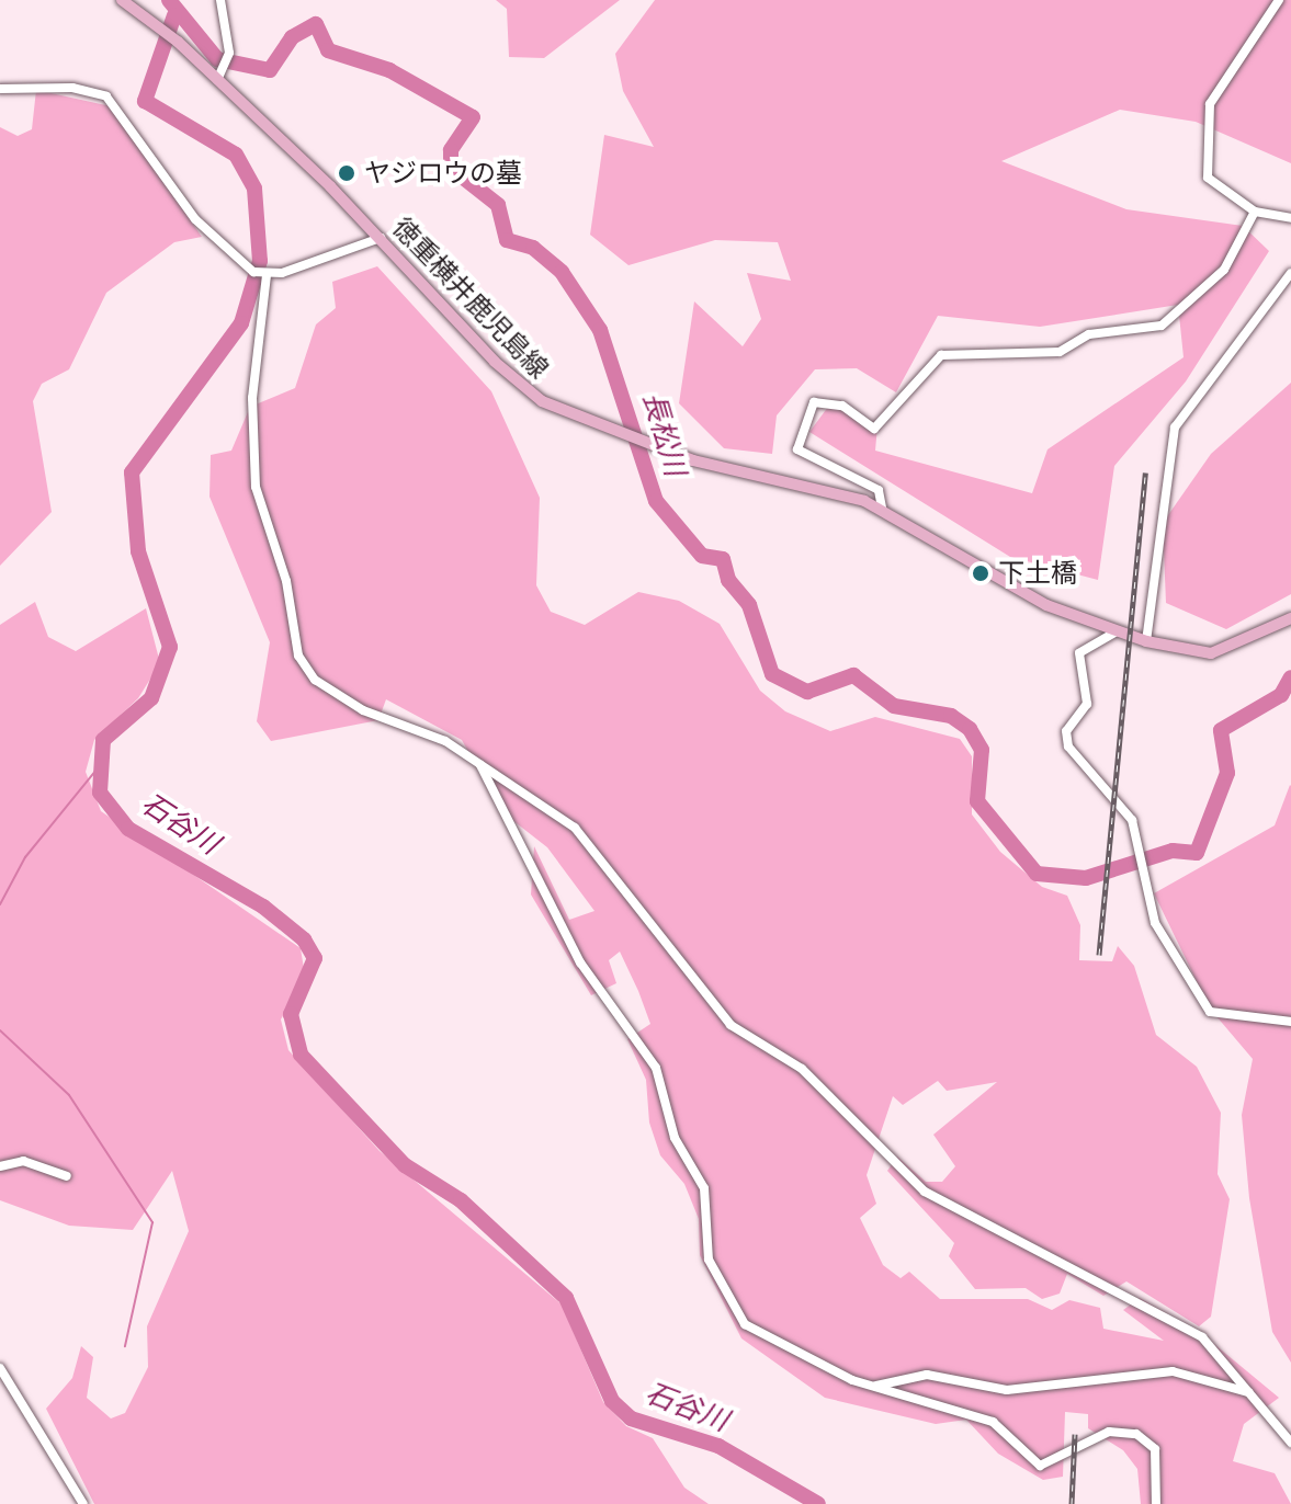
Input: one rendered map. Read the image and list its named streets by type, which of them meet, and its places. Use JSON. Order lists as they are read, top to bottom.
{
  "streets": {
    "main road": ["徳重横井鹿児島線"]
  },
  "water": ["長松川", "石谷川"],
  "places": ["ヤジロウの墓", "下土橋"]
}
